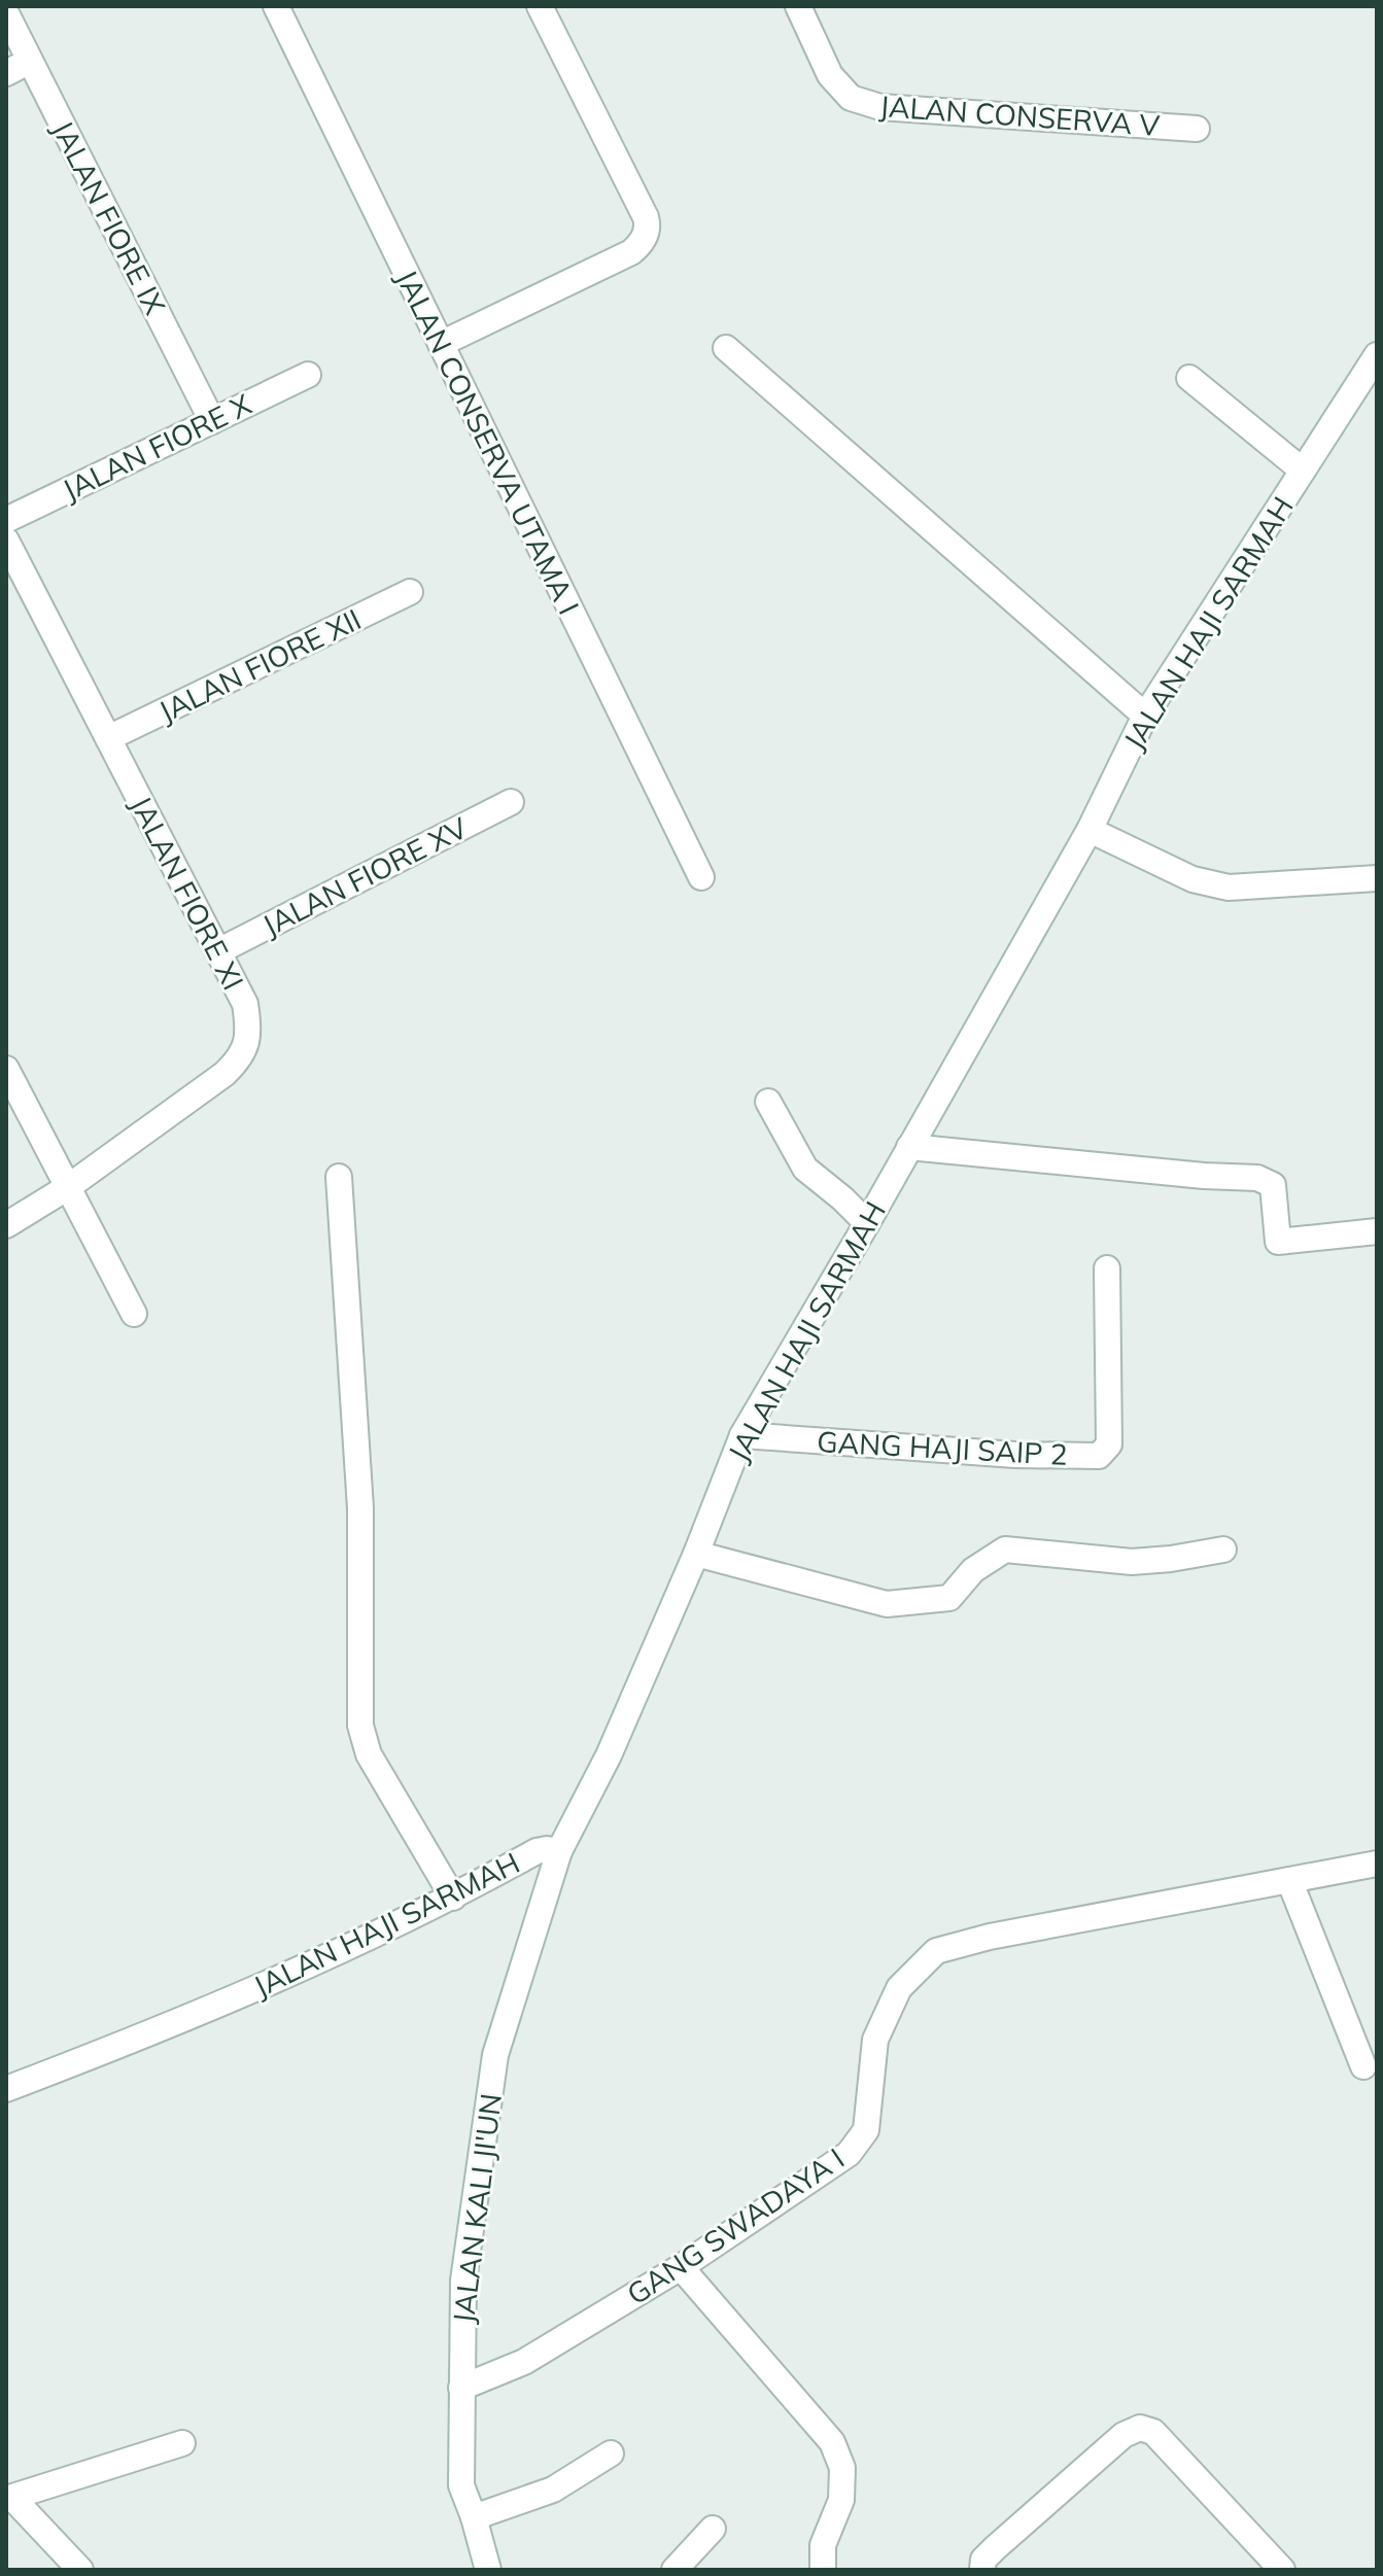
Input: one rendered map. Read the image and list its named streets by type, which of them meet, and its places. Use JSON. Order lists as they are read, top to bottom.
{
  "streets": {
    "street": [
      "JALAN CONSERVA V",
      "JALAN FIORE IX",
      "JALAN CONSERVA UTAMA I",
      "JALAN FIORE X",
      "JALAN HAJI SARMAH",
      "JALAN FIORE XII",
      "JALAN FIORE XV",
      "JALAN FIORE XI",
      "GANG HAJI SAIP 2",
      "JALAN KALI JI'UN",
      "GANG SWADAYA I"
    ]
  },
  "crossings": [
    ["JALAN FIORE IX", "JALAN FIORE X"],
    ["JALAN HAJI SARMAH", "GANG HAJI SAIP 2"],
    ["JALAN HAJI SARMAH", "JALAN KALI JI'UN"],
    ["JALAN FIORE XII", "JALAN FIORE XI"],
    ["JALAN FIORE XV", "JALAN FIORE XI"],
    ["JALAN KALI JI'UN", "GANG SWADAYA I"]
  ]
}
